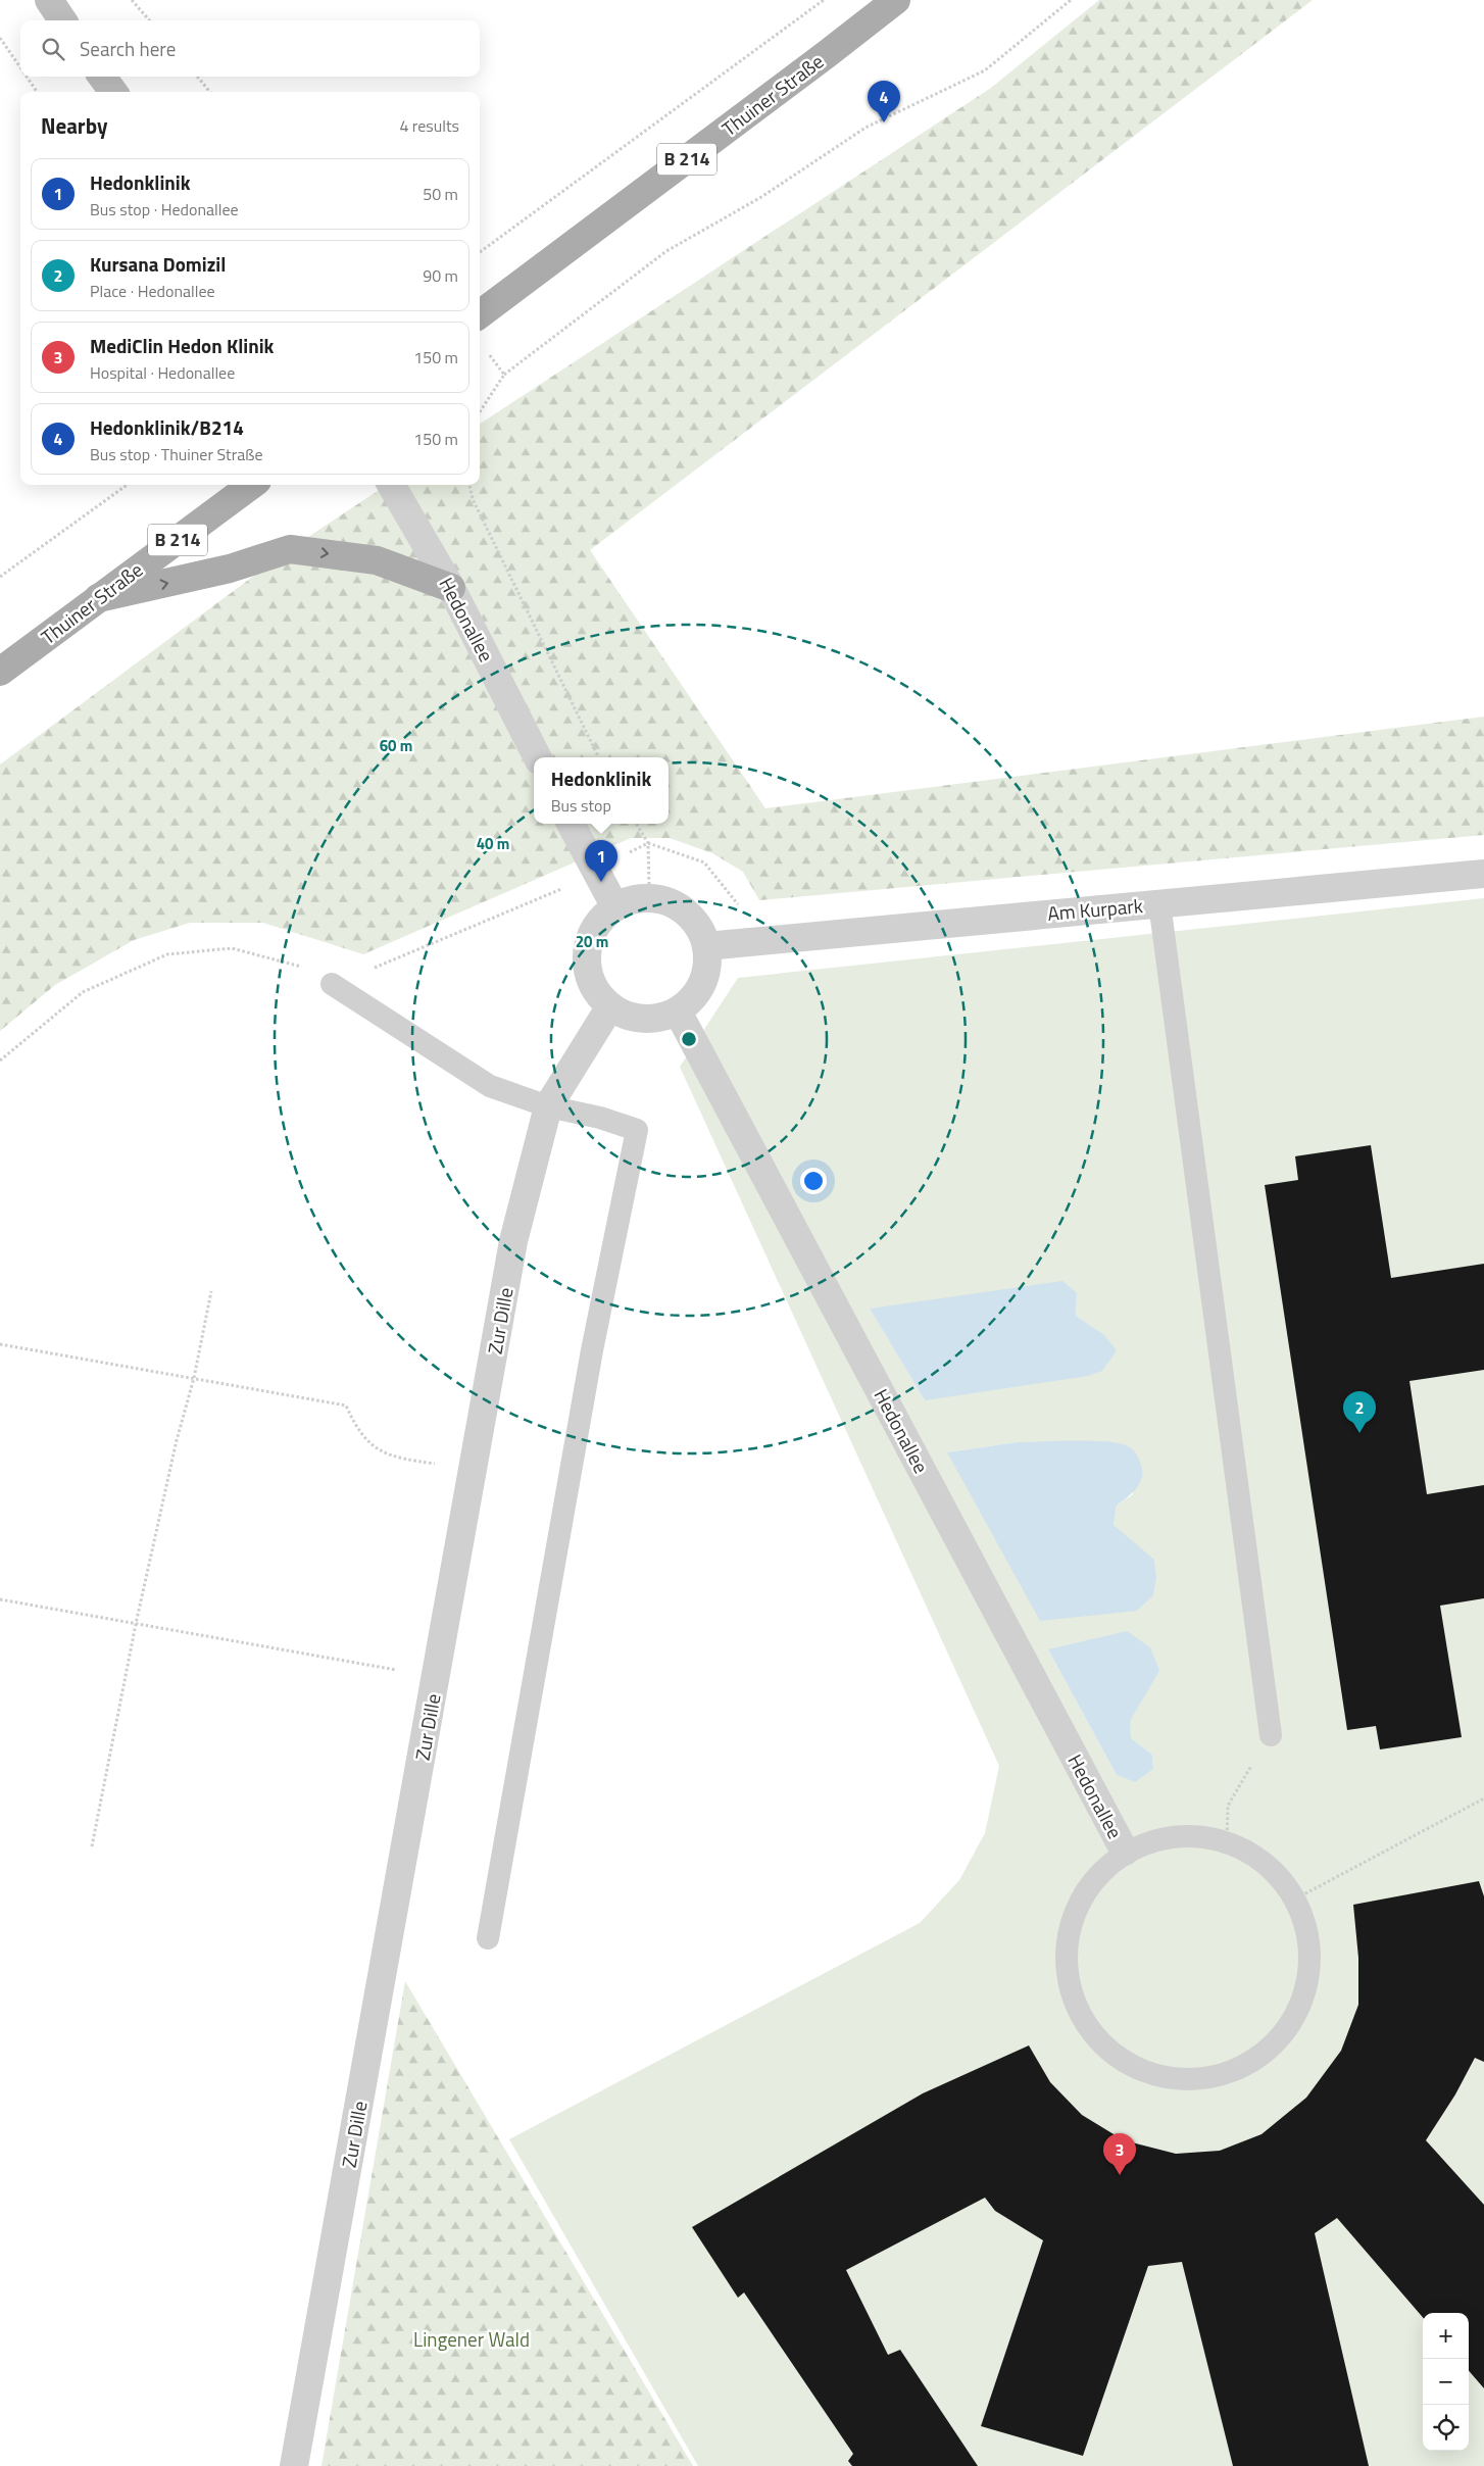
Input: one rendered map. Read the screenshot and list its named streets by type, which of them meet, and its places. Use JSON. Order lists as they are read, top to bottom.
{
  "streets": {
    "main road": ["Thuiner Straße", "B 214"],
    "street": ["Hedonallee", "Am Kurpark", "Zur Dille"]
  },
  "crossings": [
    ["Hedonallee", "Am Kurpark"],
    ["Hedonallee", "Zur Dille"],
    ["Am Kurpark", "Zur Dille"]
  ],
  "parks": ["Lingener Wald"],
  "page": {
    "search": "Search here",
    "pins": [
      "4",
      "1",
      "2",
      "3"
    ],
    "heading": ["Nearby", "4 results"],
    "list": [
      {
        "mark": "1",
        "name": "Hedonklinik",
        "note": "Bus stop · Hedonallee",
        "value": "50 m"
      },
      {
        "mark": "2",
        "name": "Kursana Domizil",
        "note": "Place · Hedonallee",
        "value": "90 m"
      },
      {
        "mark": "3",
        "name": "MediClin Hedon Klinik",
        "note": "Hospital · Hedonallee",
        "value": "150 m"
      },
      {
        "mark": "4",
        "name": "Hedonklinik/B214",
        "note": "Bus stop · Thuiner Straße",
        "value": "150 m"
      }
    ],
    "popup": ["Hedonklinik", "Bus stop"],
    "map_buttons": ["+", "−"]
  },
  "rings": ["60 m", "40 m", "20 m"]
}
